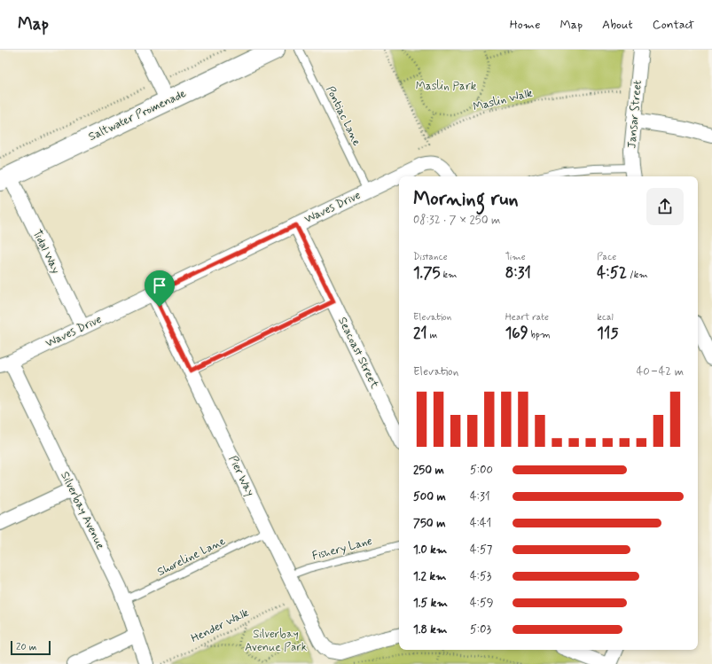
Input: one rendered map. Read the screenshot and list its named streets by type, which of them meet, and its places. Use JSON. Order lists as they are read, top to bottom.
{
  "streets": {
    "street": [
      "Jansar Street",
      "Saltwater Promenade",
      "Waves Drive",
      "Tidal Way",
      "Seacoast Street",
      "Pier Way",
      "Silverbay Avenue"
    ],
    "lane": ["Pontiac Lane", "Fishery Lane", "Shoreline Lane"],
    "path": ["Maslin Walk", "Hender Walk"]
  },
  "crossings": [
    ["Saltwater Promenade", "Tidal Way"],
    ["Pontiac Lane", "Waves Drive"],
    ["Waves Drive", "Tidal Way"],
    ["Waves Drive", "Seacoast Street"],
    ["Waves Drive", "Pier Way"],
    ["Waves Drive", "Silverbay Avenue"],
    ["Pier Way", "Fishery Lane"],
    ["Pier Way", "Shoreline Lane"],
    ["Silverbay Avenue", "Shoreline Lane"]
  ],
  "parks": ["Maslin Park", "Silverbay Avenue Park"],
  "scale_bar": "20 m",
  "page": {
    "header": "Map",
    "nav": [
      "Home",
      "Map",
      "About",
      "Contact"
    ],
    "heading": ["Morning run", "08:32 · 7 × 250 m"],
    "stats": [
      ["Distance", "1.75 km"],
      ["Time", "8:31"],
      ["Pace", "4:52 /km"],
      ["Elevation", "21 m"],
      ["Heart rate", "169 bpm"],
      ["kcal", "115"]
    ],
    "chart": ["Elevation", "40–42 m"],
    "list": [
      {
        "name": "250 m",
        "note": "5:00"
      },
      {
        "name": "500 m",
        "note": "4:31"
      },
      {
        "name": "750 m",
        "note": "4:41"
      },
      {
        "name": "1.0 km",
        "note": "4:57"
      },
      {
        "name": "1.2 km",
        "note": "4:53"
      },
      {
        "name": "1.5 km",
        "note": "4:59"
      },
      {
        "name": "1.8 km",
        "note": "5:03"
      }
    ],
    "scale": "20 m"
  }
}
